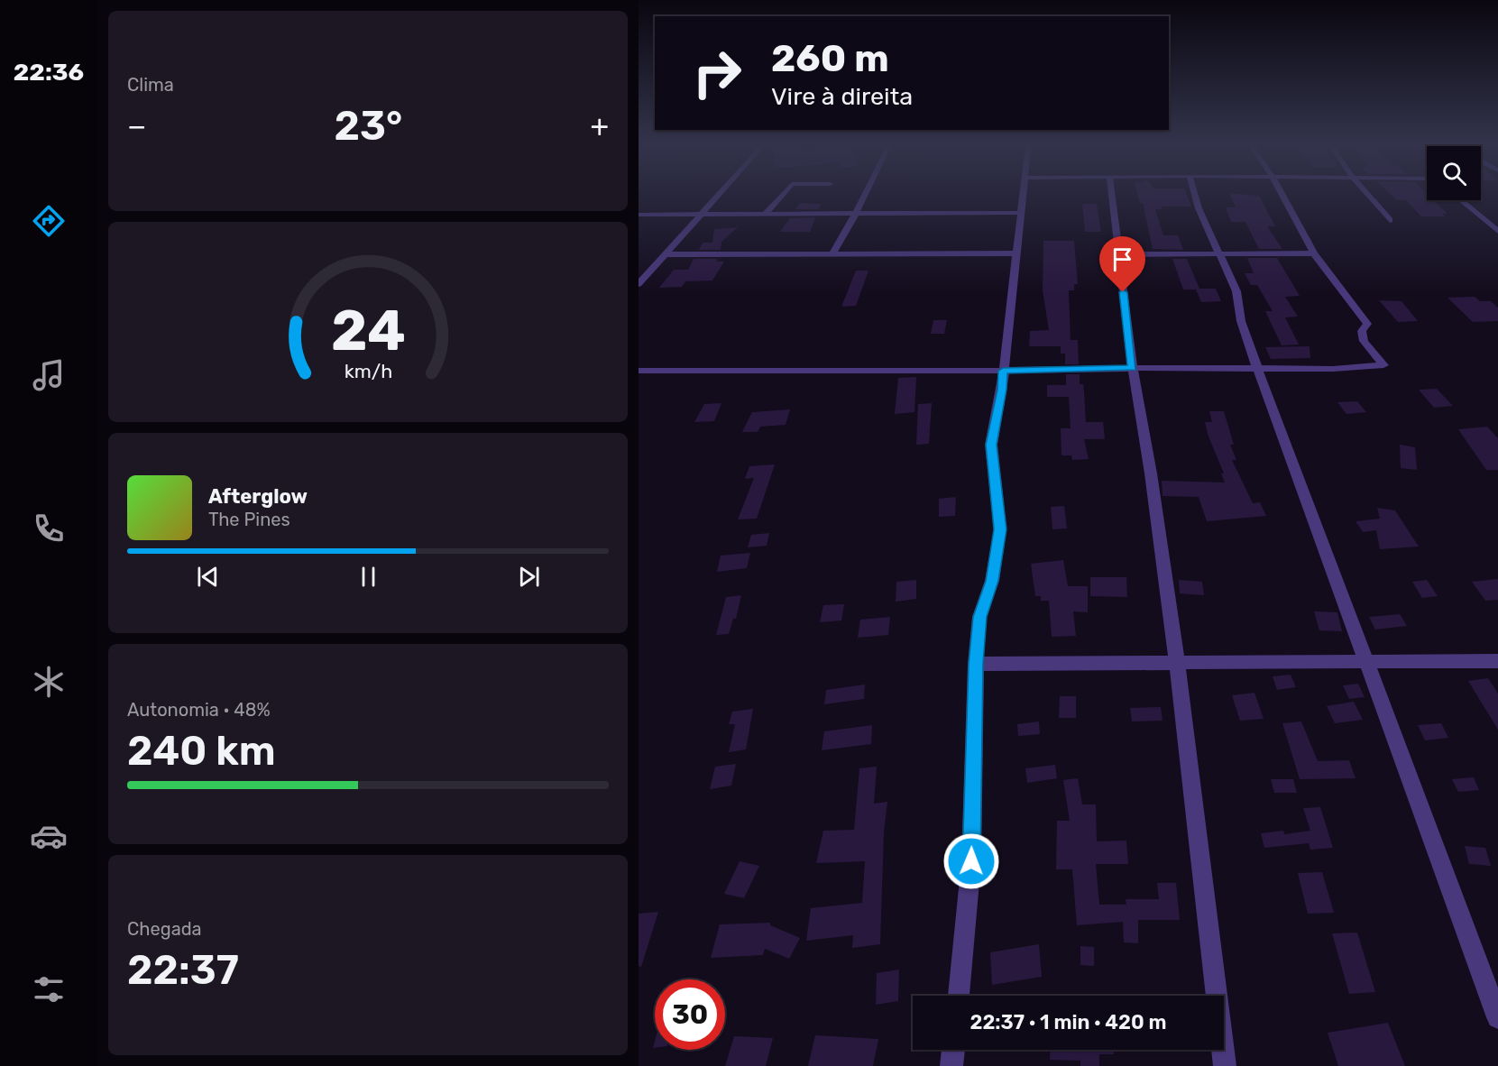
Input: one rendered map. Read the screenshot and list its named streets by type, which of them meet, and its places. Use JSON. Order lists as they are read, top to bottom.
{
  "page": {
    "tabs": "22:36",
    "tile": [
      "Clima",
      ["Autonomia · 48%", "240 km"],
      ["Chegada", "22:37"]
    ],
    "turn": ["260 m", "Vire à direita"],
    "heat": ["−", "23°", "+"],
    "song": ["Afterglow", "The Pines"],
    "limit": "30",
    "trip": "22:37 · 1 min · 420 m",
    "gauge": ["24", "km/h"]
  }
}
